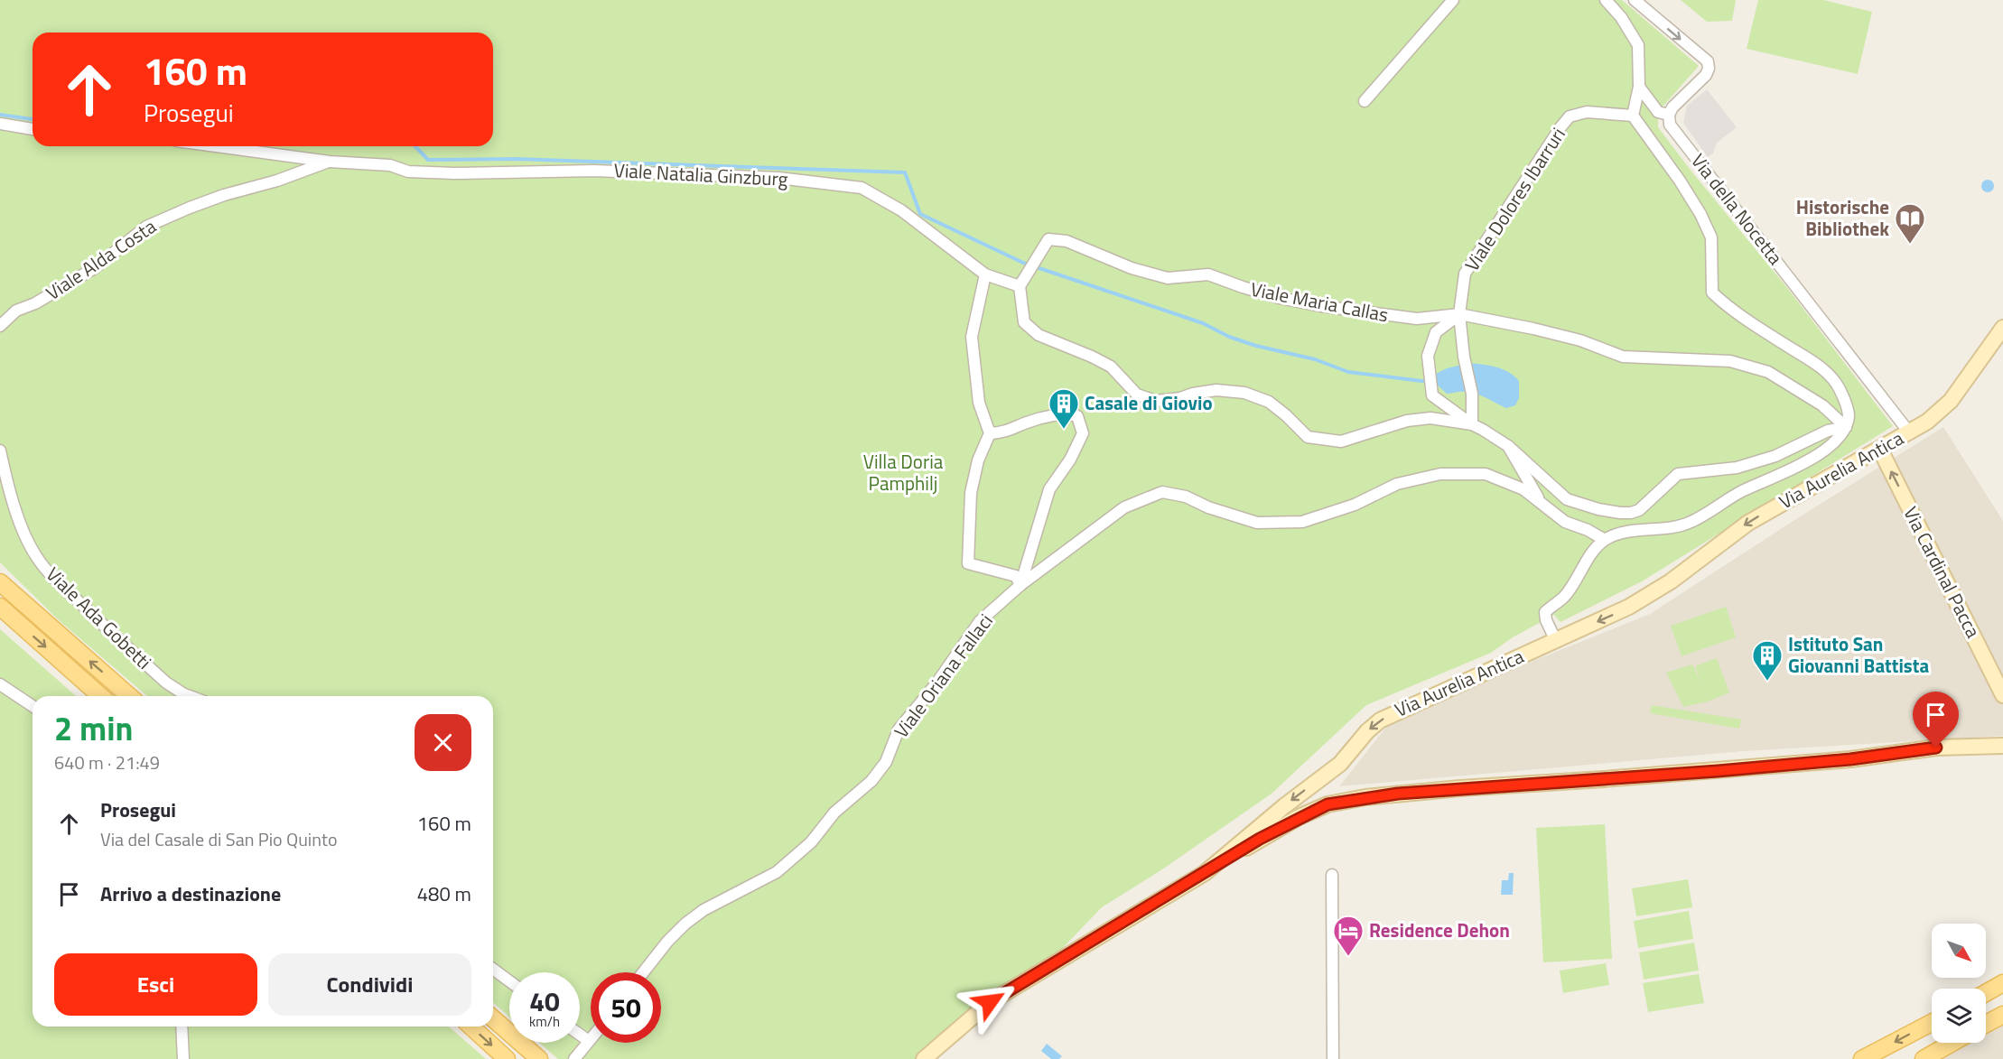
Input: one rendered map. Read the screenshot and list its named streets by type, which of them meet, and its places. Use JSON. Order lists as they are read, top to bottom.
{
  "streets": {
    "street": [
      "Viale Natalia Ginzburg",
      "Viale Dolores Ibarruri",
      "Via della Nocetta",
      "Viale Alda Costa",
      "Viale Maria Callas",
      "Via Aurelia Antica",
      "Via Cardinal Pacca",
      "Viale Ada Gobetti",
      "Viale Oriana Fallaci"
    ]
  },
  "crossings": [
    ["Viale Natalia Ginzburg", "Viale Alda Costa"],
    ["Viale Natalia Ginzburg", "Viale Maria Callas"],
    ["Viale Dolores Ibarruri", "Viale Maria Callas"],
    ["Via della Nocetta", "Via Aurelia Antica"],
    ["Via Aurelia Antica", "Via Cardinal Pacca"]
  ],
  "one_way": ["Via Cardinal Pacca"],
  "parks": ["Villa Doria Pamphilj"],
  "places": {
    "library": ["Historische Bibliothek"],
    "building": ["Casale di Giovio", "Istituto San Giovanni Battista"],
    "hotel": ["Residence Dehon"]
  },
  "north": "bottom right",
  "page": {
    "turn": ["160 m", "Prosegui"],
    "heading": ["2 min", "640 m · 21:49"],
    "list": [
      {
        "name": "Prosegui",
        "note": "Via del Casale di San Pio Quinto",
        "value": "160 m"
      },
      {
        "name": "Arrivo a destinazione",
        "value": "480 m"
      }
    ],
    "buttons": ["Esci", "Condividi"],
    "speed": "40 km/h",
    "limit": "50"
  }
}
